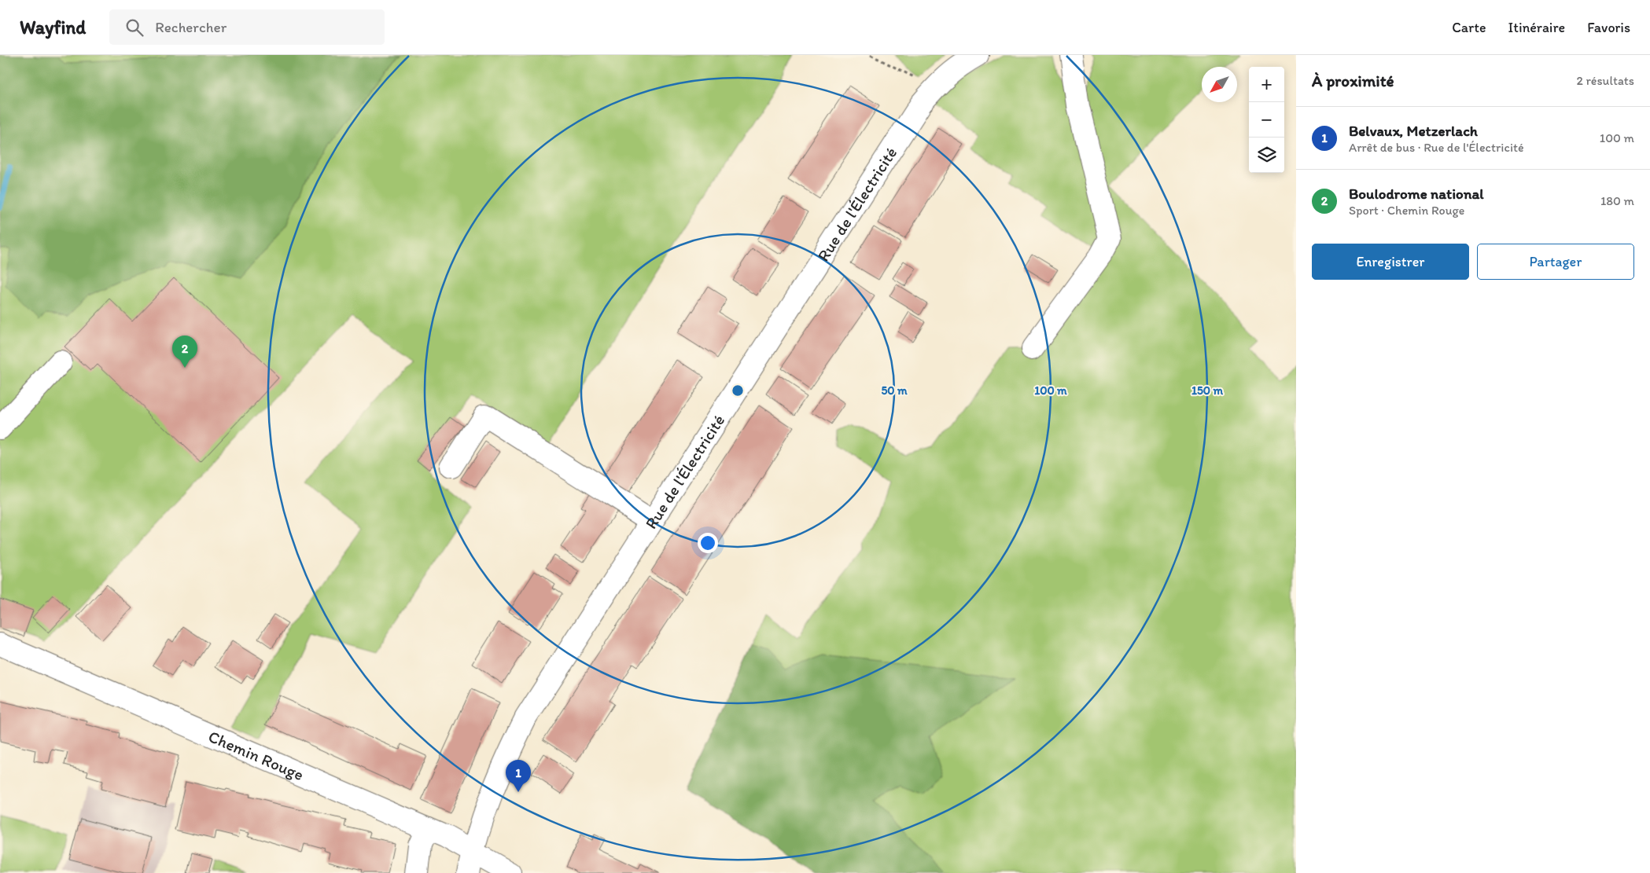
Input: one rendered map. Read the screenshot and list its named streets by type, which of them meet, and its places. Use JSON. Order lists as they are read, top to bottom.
{
  "streets": {
    "main road": ["Rue de l'Électricité", "Chemin Rouge"]
  },
  "crossings": [
    ["Rue de l'Électricité", "Chemin Rouge"]
  ],
  "north": "bottom left",
  "page": {
    "header": "Wayfind",
    "search": "Rechercher",
    "nav": ["Carte", "Itinéraire", "Favoris"],
    "heading": ["À proximité", "2 résultats"],
    "map_buttons": ["+", "−"],
    "list": [
      {
        "mark": "1",
        "name": "Belvaux, Metzerlach",
        "note": "Arrêt de bus · Rue de l'Électricité",
        "value": "100 m"
      },
      {
        "mark": "2",
        "name": "Boulodrome national",
        "note": "Sport · Chemin Rouge",
        "value": "180 m"
      }
    ],
    "buttons": ["Enregistrer", "Partager"],
    "pins": ["2", "1"]
  },
  "rings": ["50 m", "100 m", "150 m"]
}
